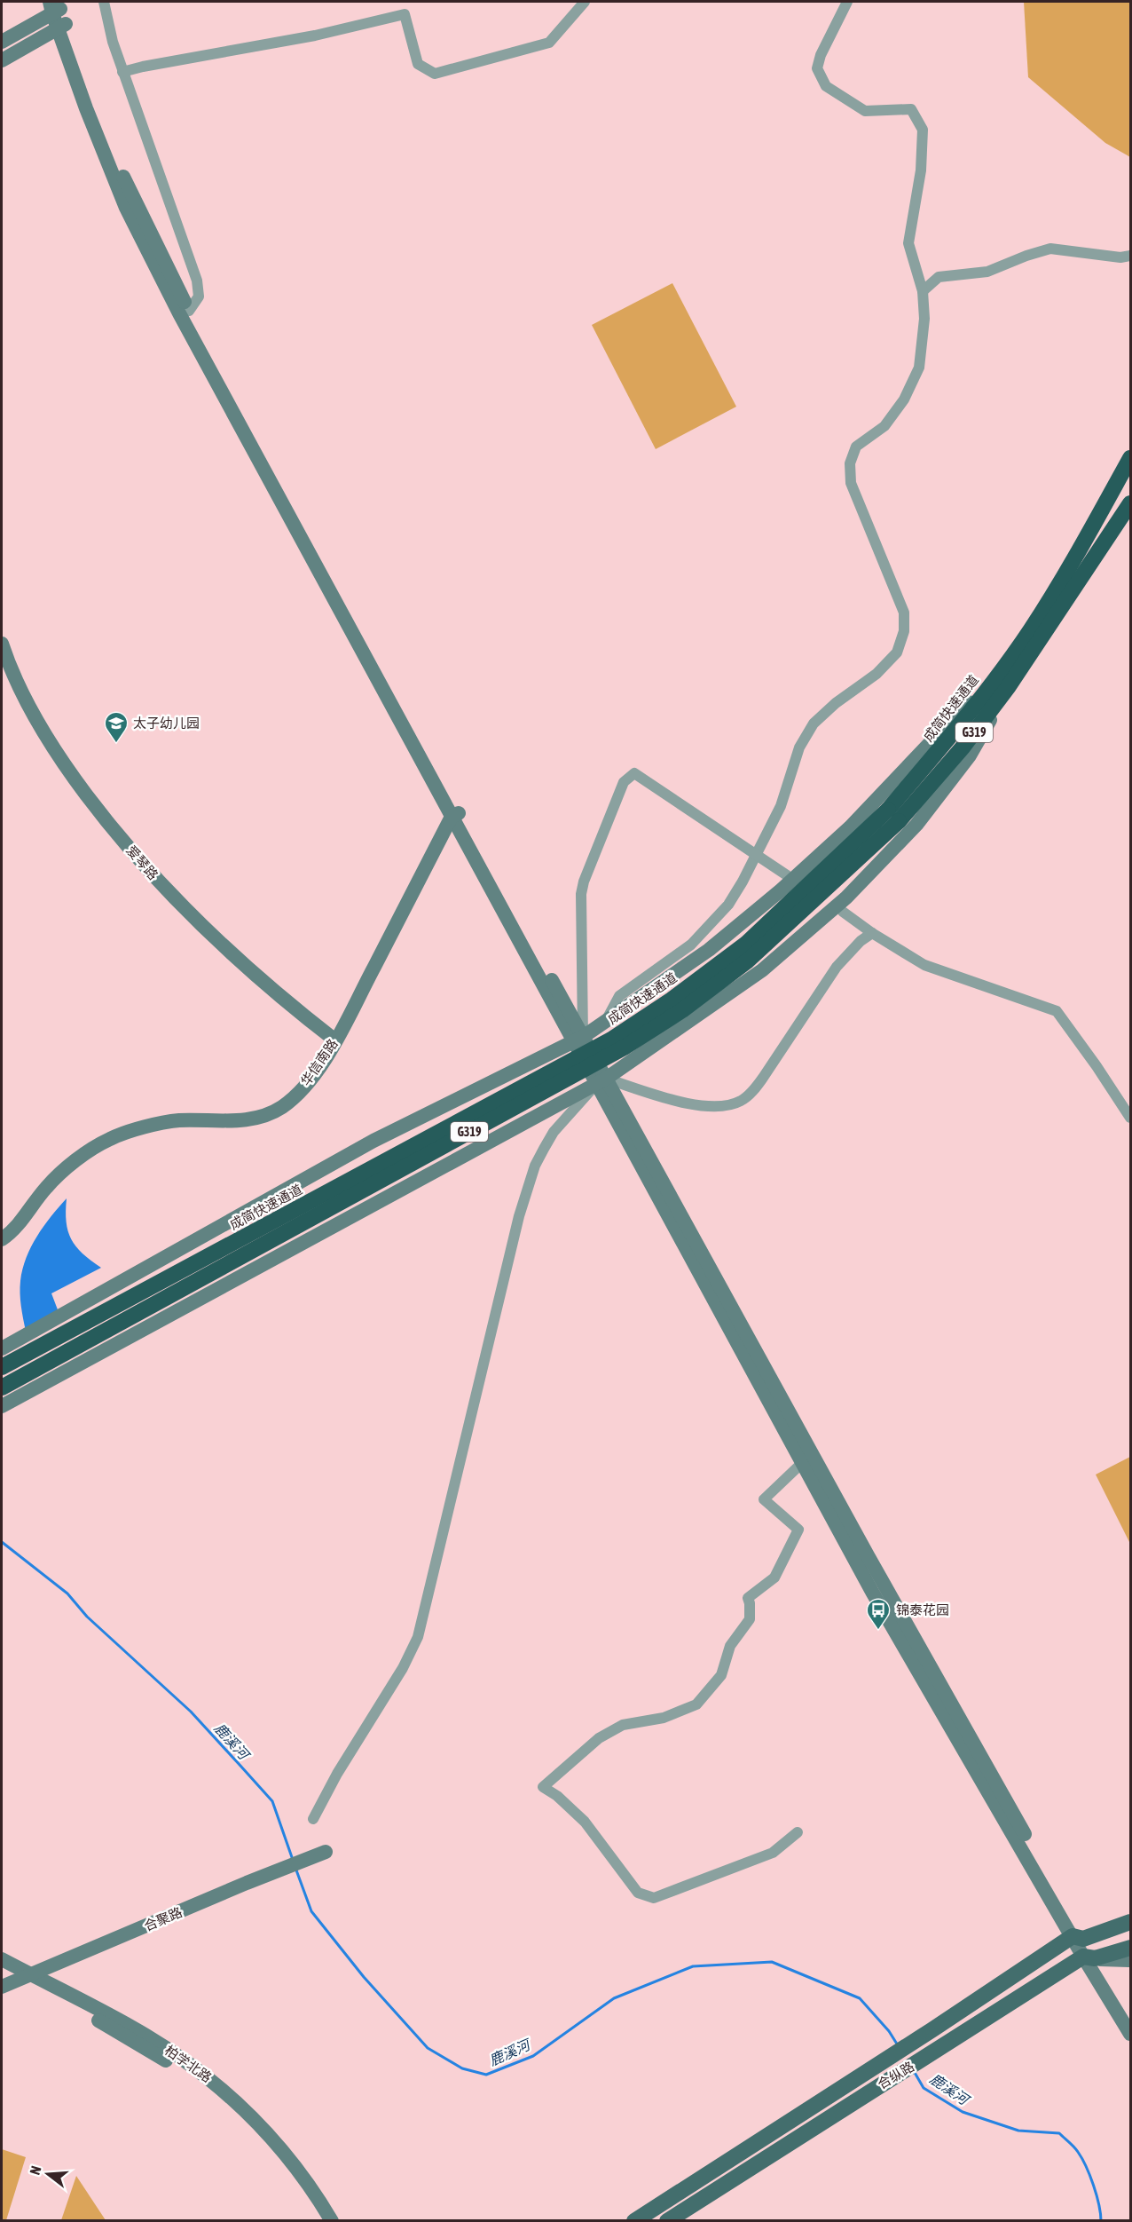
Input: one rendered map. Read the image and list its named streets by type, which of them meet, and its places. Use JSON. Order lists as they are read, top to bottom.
{
  "streets": {
    "highway": ["成简快速通道", "G319"],
    "main road": ["合纵路"],
    "street": [
      "爱琴路",
      "华信南路",
      "合聚路",
      "柏学北路"
    ]
  },
  "crossings": [
    ["爱琴路", "华信南路"],
    ["合聚路", "柏学北路"]
  ],
  "water": ["鹿溪河"],
  "places": {
    "school or university": ["太子幼儿园"],
    "bus stop": ["锦泰花园"]
  },
  "north": "left"
}
